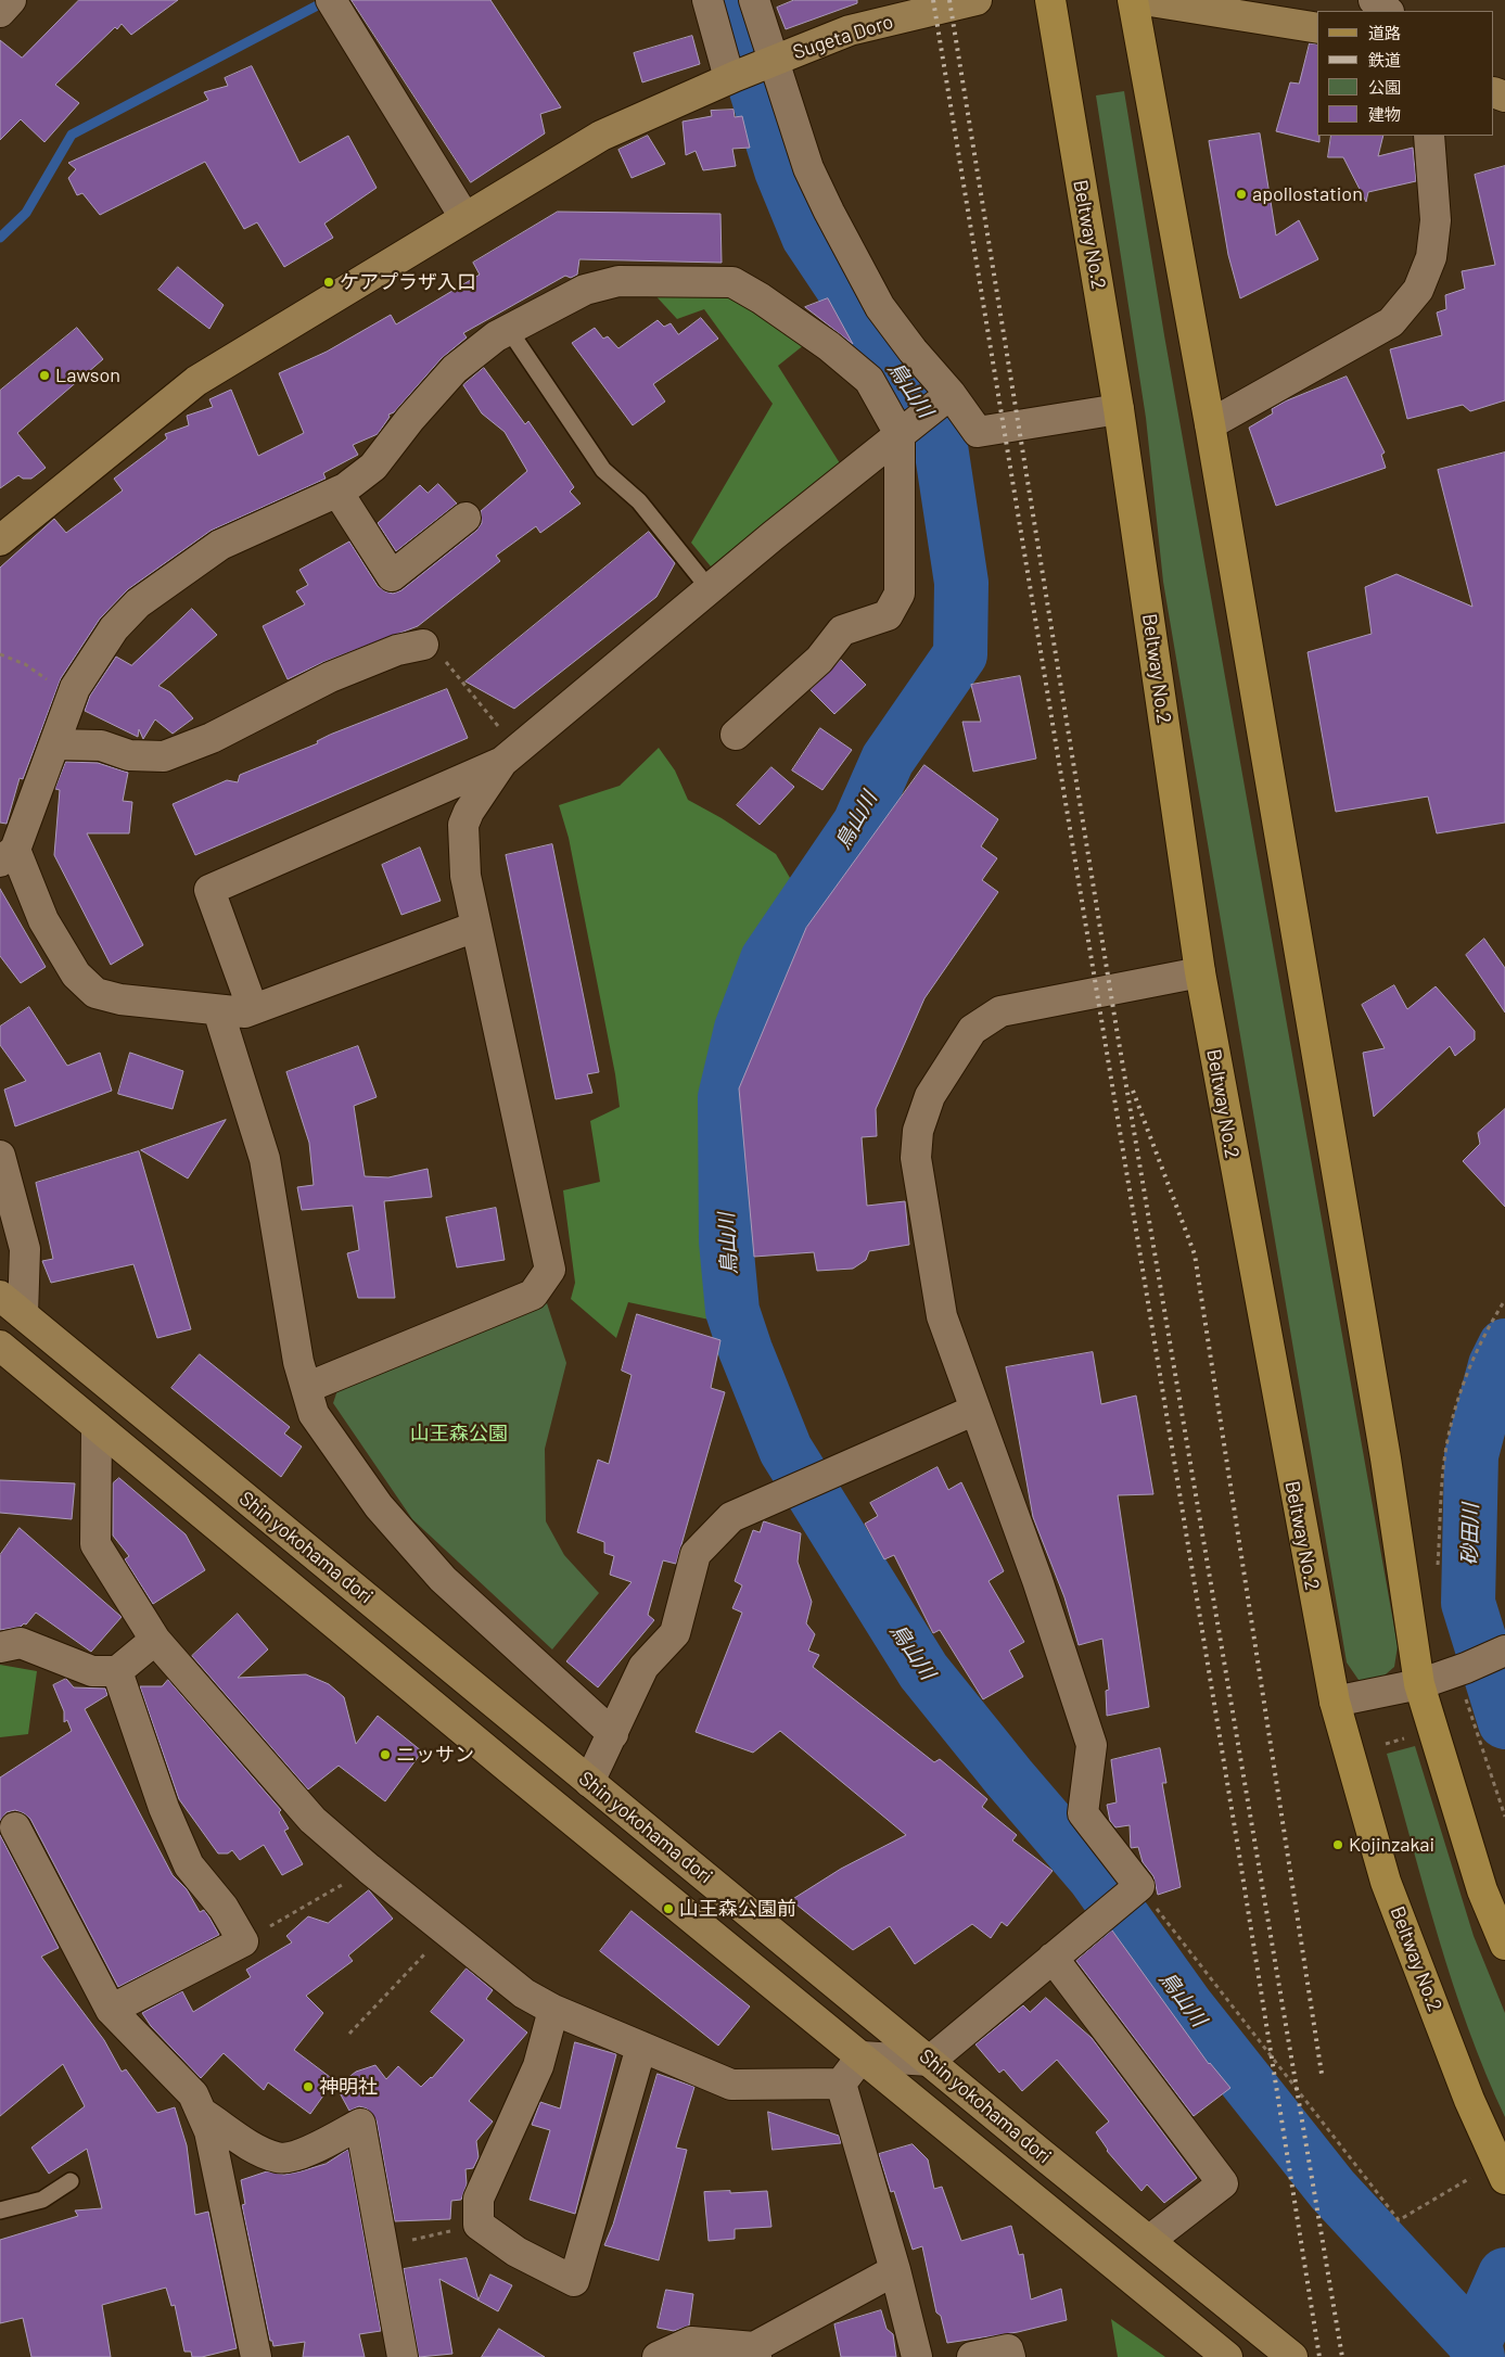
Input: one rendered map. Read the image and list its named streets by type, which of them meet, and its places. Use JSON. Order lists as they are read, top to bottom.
{
  "streets": {
    "main road": ["Beltway No.2"],
    "street": ["Sugeta Doro", "Shin yokohama dori"]
  },
  "water": ["鳥山川", "砂田川"],
  "parks": ["山王森公園"],
  "places": [
    "apollostation",
    "ケアプラザ入口",
    "Lawson",
    "ニッサン",
    "Kojinzakai",
    "山王森公園前",
    "神明社"
  ],
  "legend": [
    "道路",
    "鉄道",
    "公園",
    "建物"
  ]
}
